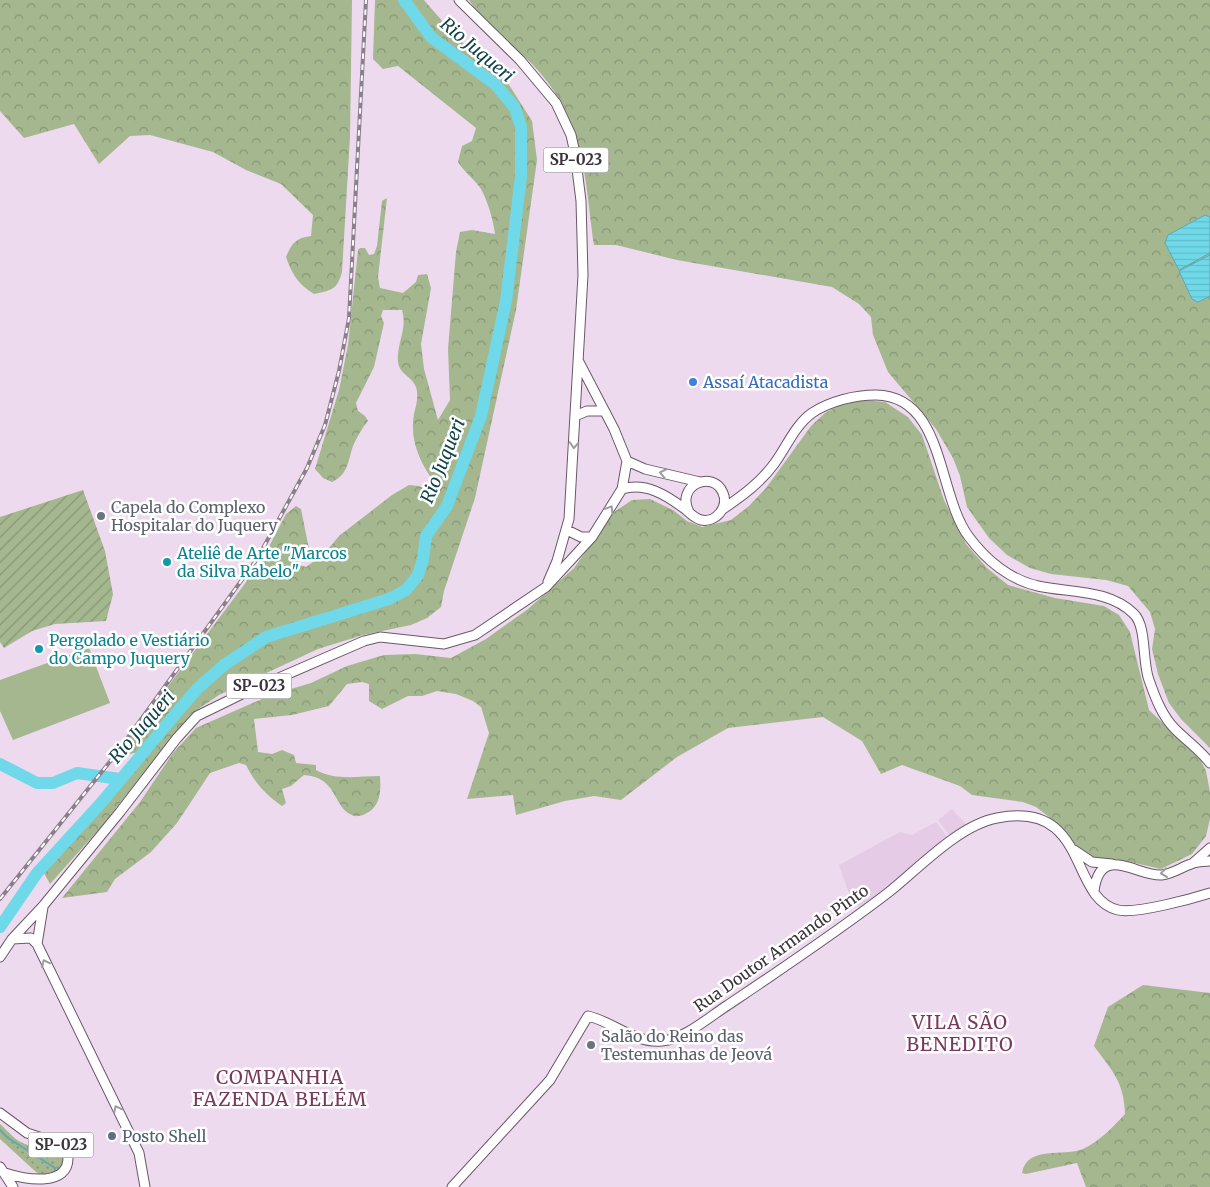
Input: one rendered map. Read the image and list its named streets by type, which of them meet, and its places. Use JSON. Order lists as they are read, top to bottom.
{
  "streets": {
    "main road": ["SP-023", "Rua Doutor Armando Pinto"]
  },
  "districts": ["VILA SÃO BENEDITO", "COMPANHIA FAZENDA BELÉM"],
  "water": ["Rio Juqueri"],
  "places": [
    "Assaí Atacadista",
    "Capela do Complexo Hospitalar do Juquery",
    "Ateliê de Arte \"Marcos da Silva Rabelo\"",
    "Pergolado e Vestiário do Campo Juquery",
    "Salão do Reino das Testemunhas de Jeová",
    "Posto Shell"
  ]
}
